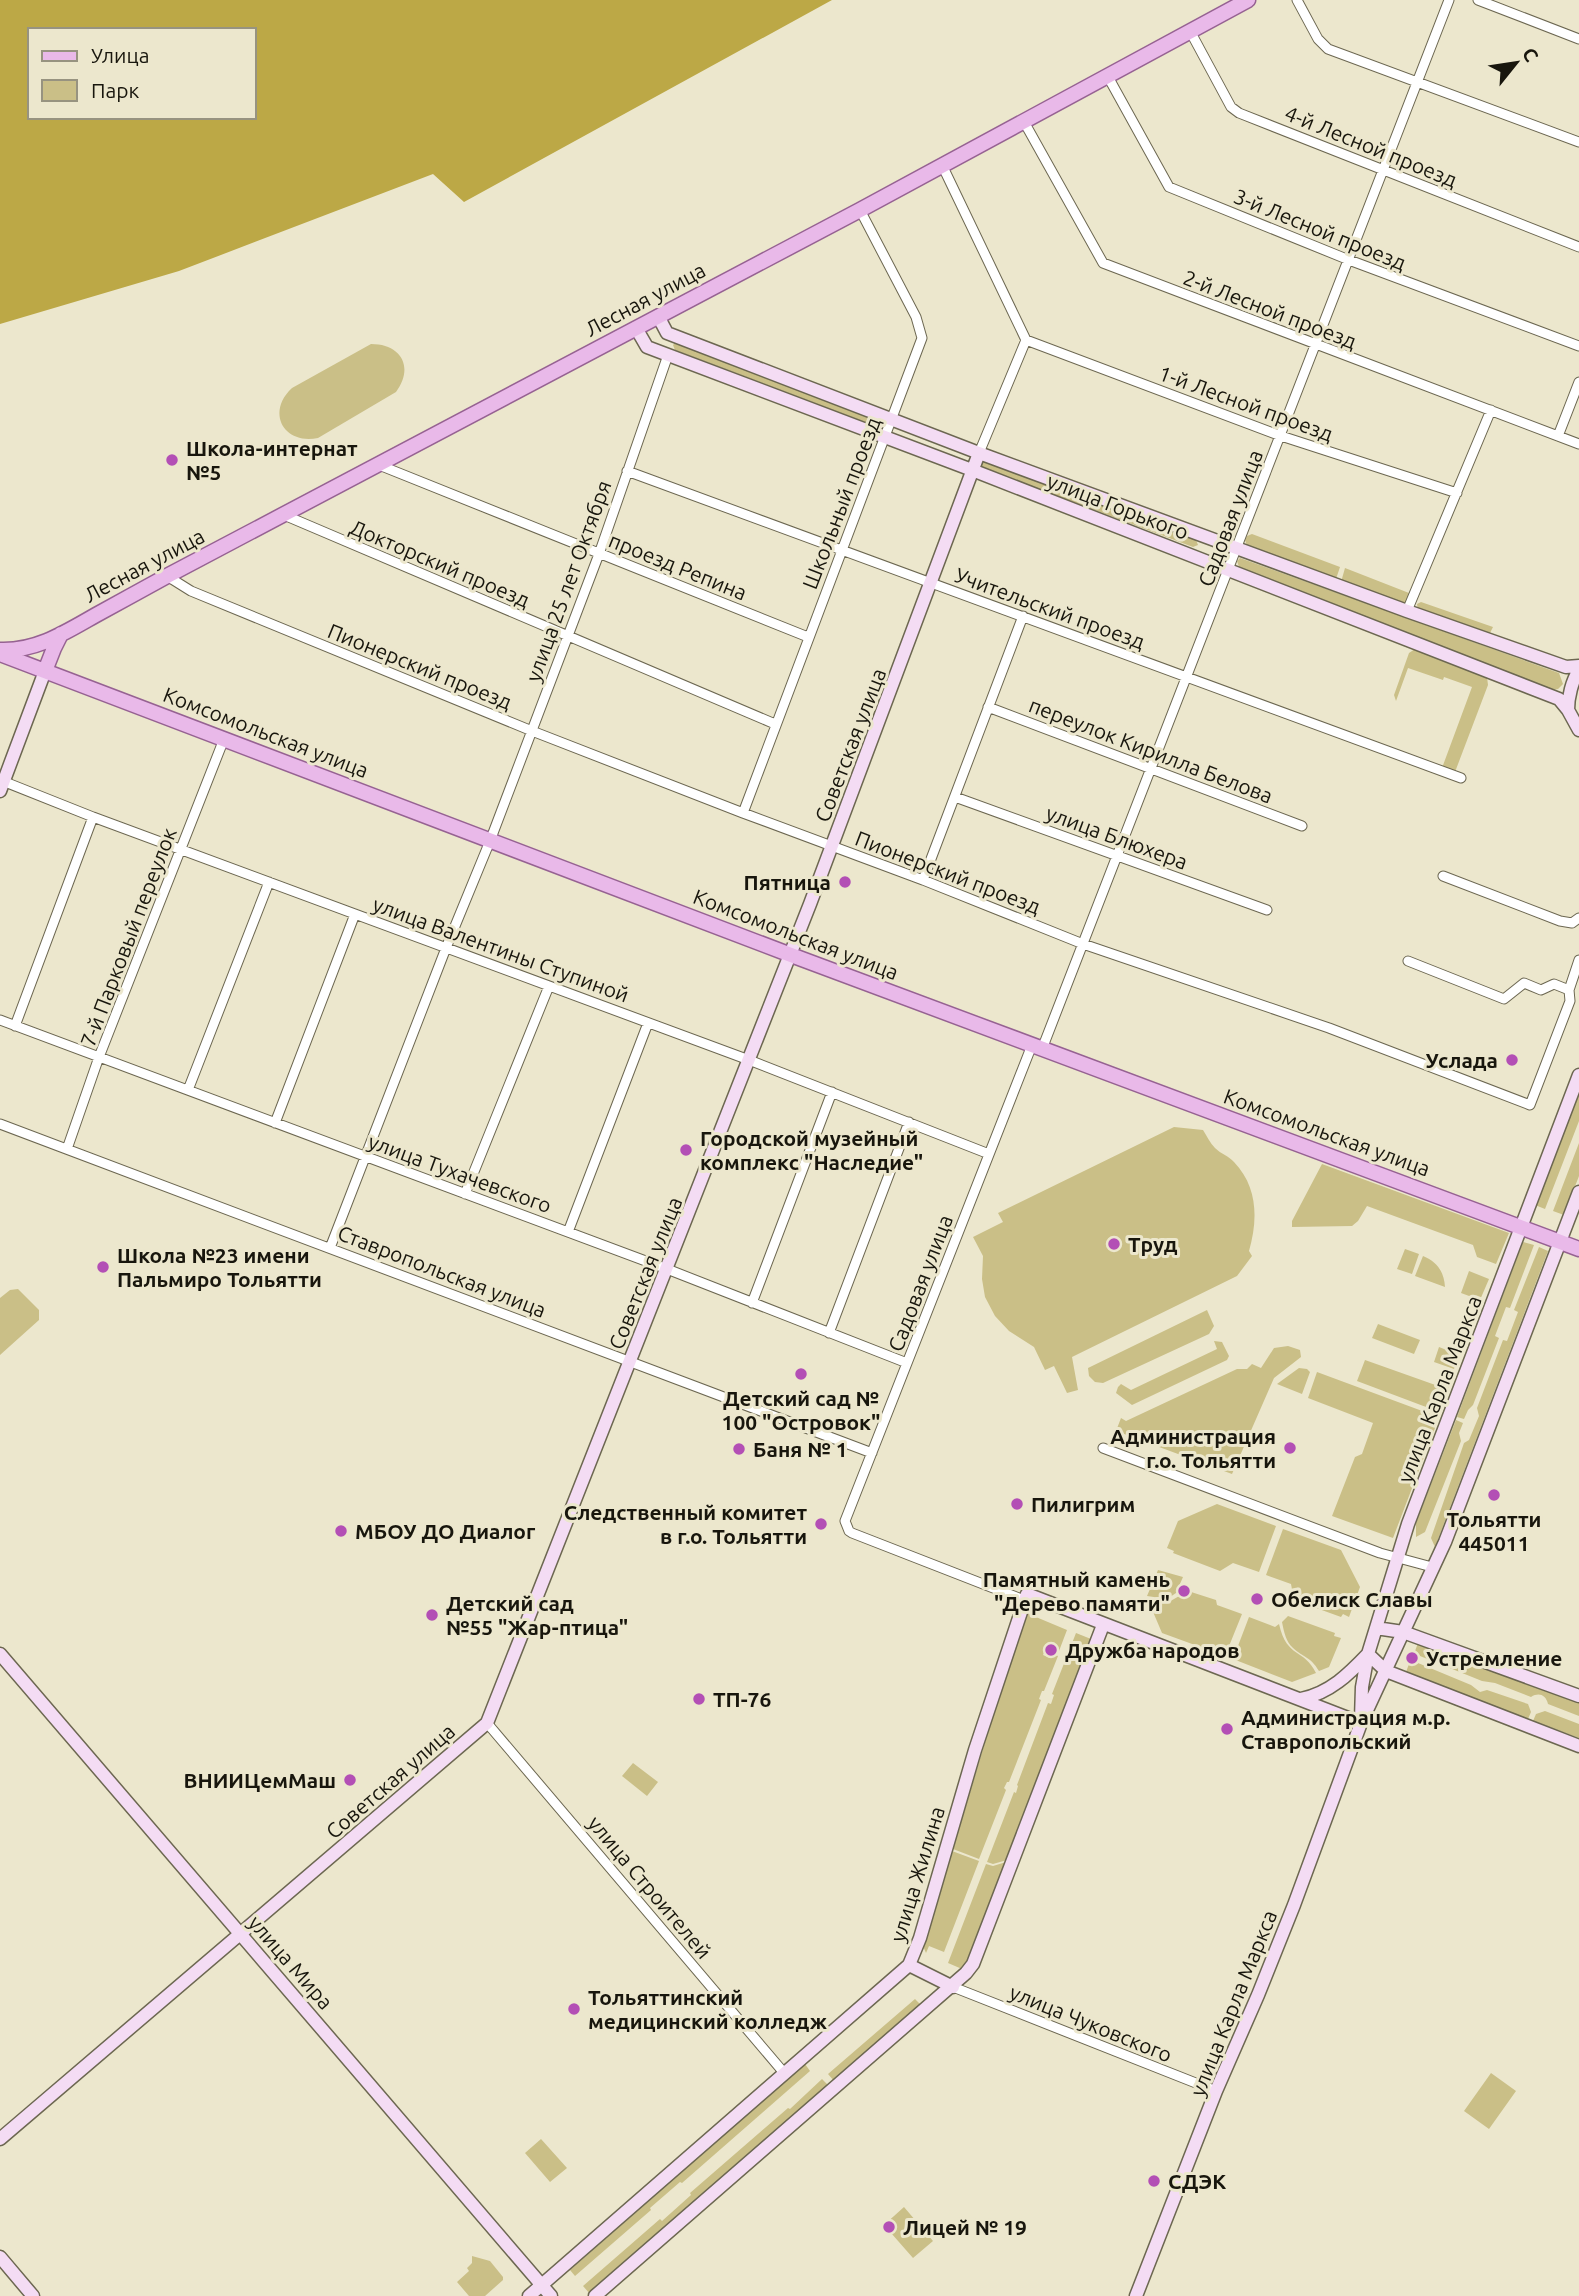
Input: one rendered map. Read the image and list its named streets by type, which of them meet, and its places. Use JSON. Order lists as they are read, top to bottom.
{
  "streets": {
    "main road": [
      "Лесная улица",
      "улица Горького",
      "Комсомольская улица",
      "Советская улица",
      "улица Карла Маркса",
      "улица Жилина",
      "улица Мира"
    ],
    "street": [
      "4-й Лесной проезд",
      "3-й Лесной проезд",
      "2-й Лесной проезд",
      "1-й Лесной проезд",
      "Школьный проезд",
      "Садовая улица",
      "Докторский проезд",
      "проезд Репина",
      "улица 25 лет Октября",
      "Учительский проезд",
      "Пионерский проезд",
      "переулок Кирилла Белова",
      "улица Блюхера",
      "7-й Парковый переулок",
      "улица Валентины Ступиной",
      "улица Тухачевского",
      "Ставропольская улица",
      "улица Строителей",
      "улица Чуковского"
    ]
  },
  "crossings": [
    ["4-й Лесной проезд", "Лесная улица"],
    ["4-й Лесной проезд", "Садовая улица"],
    ["3-й Лесной проезд", "Лесная улица"],
    ["3-й Лесной проезд", "Садовая улица"],
    ["Лесная улица", "2-й Лесной проезд"],
    ["Лесная улица", "Школьный проезд"],
    ["Лесная улица", "улица Горького"],
    ["Лесная улица", "Докторский проезд"],
    ["Лесная улица", "проезд Репина"],
    ["Лесная улица", "Пионерский проезд"],
    ["Лесная улица", "Комсомольская улица"],
    ["2-й Лесной проезд", "Садовая улица"],
    ["1-й Лесной проезд", "Садовая улица"],
    ["1-й Лесной проезд", "Советская улица"],
    ["Школьный проезд", "улица Горького"],
    ["Школьный проезд", "Докторский проезд"],
    ["Школьный проезд", "проезд Репина"],
    ["Школьный проезд", "Учительский проезд"],
    ["Школьный проезд", "Пионерский проезд"],
    ["улица Горького", "Садовая улица"],
    ["улица Горького", "улица 25 лет Октября"],
    ["улица Горького", "Советская улица"],
    ["Садовая улица", "Учительский проезд"],
    ["Садовая улица", "Пионерский проезд"],
    ["Садовая улица", "Комсомольская улица"],
    ["Садовая улица", "переулок Кирилла Белова"],
    ["Садовая улица", "улица Блюхера"],
    ["Садовая улица", "улица Валентины Ступиной"],
    ["Садовая улица", "улица Тухачевского"],
    ["Садовая улица", "Ставропольская улица"],
    ["Садовая улица", "улица Жилина"],
    ["Докторский проезд", "улица 25 лет Октября"],
    ["проезд Репина", "улица 25 лет Октября"],
    ["улица 25 лет Октября", "Учительский проезд"],
    ["улица 25 лет Октября", "Пионерский проезд"],
    ["улица 25 лет Октября", "Комсомольская улица"],
    ["улица 25 лет Октября", "улица Валентины Ступиной"],
    ["улица 25 лет Октября", "улица Тухачевского"],
    ["улица 25 лет Октября", "Ставропольская улица"],
    ["Учительский проезд", "Советская улица"],
    ["Пионерский проезд", "Советская улица"],
    ["Комсомольская улица", "Советская улица"],
    ["Комсомольская улица", "7-й Парковый переулок"],
    ["Комсомольская улица", "улица Карла Маркса"],
    ["Советская улица", "улица Валентины Ступиной"],
    ["Советская улица", "улица Тухачевского"],
    ["Советская улица", "Ставропольская улица"],
    ["Советская улица", "улица Строителей"],
    ["Советская улица", "улица Мира"],
    ["7-й Парковый переулок", "улица Валентины Ступиной"],
    ["7-й Парковый переулок", "улица Тухачевского"],
    ["7-й Парковый переулок", "Ставропольская улица"],
    ["улица Карла Маркса", "улица Чуковского"],
    ["улица Жилина", "улица Строителей"],
    ["улица Жилина", "улица Мира"]
  ],
  "places": [
    "Школа-интернат №5",
    "Пятница",
    "Услада",
    "Городской музейный комплекс \"Наследие\"",
    "Труд",
    "Школа №23 имени Пальмиро Тольятти",
    "Детский сад № 100 \"Островок\"",
    "Администрация г.о. Тольятти",
    "Баня № 1",
    "Тольятти 445011",
    "Пилигрим",
    "Следственный комитет в г.о. Тольятти",
    "МБОУ ДО Диалог",
    "Памятный камень \"Дерево памяти\"",
    "Обелиск Славы",
    "Детский сад №55 \"Жар-птица\"",
    "Дружба народов",
    "Устремление",
    "ТП-76",
    "Администрация м.р. Ставропольский",
    "ВНИИЦемМаш",
    "Тольяттинский медицинский колледж",
    "СДЭК",
    "Лицей № 19"
  ],
  "legend": ["Улица", "Парк"],
  "north": "top right"
}
